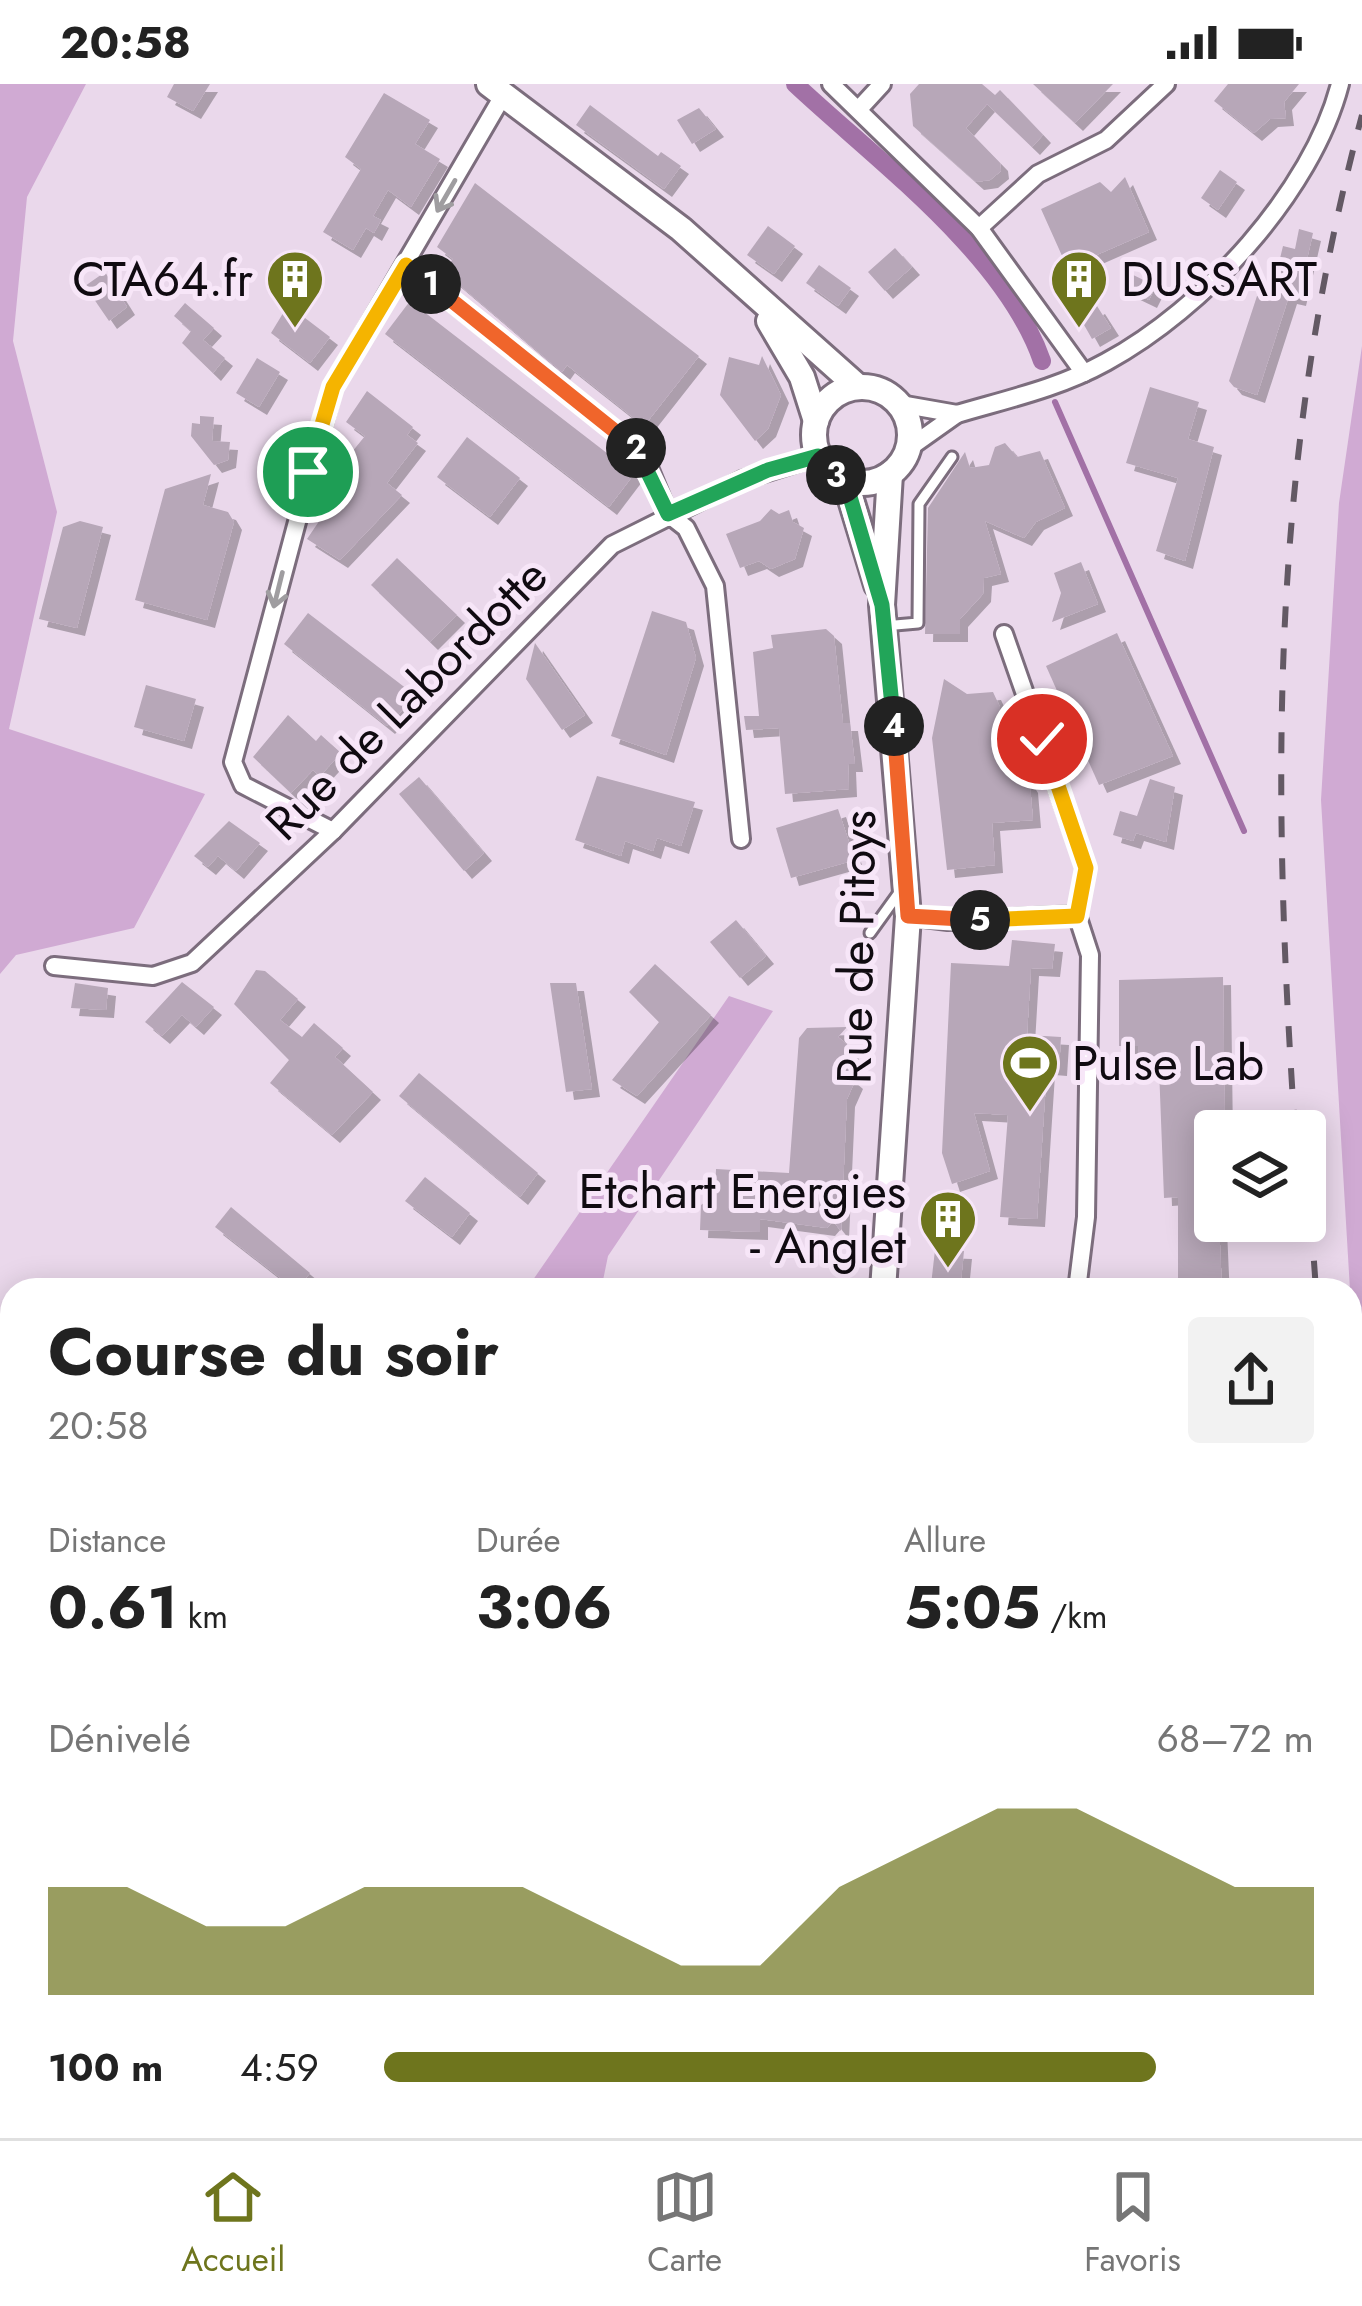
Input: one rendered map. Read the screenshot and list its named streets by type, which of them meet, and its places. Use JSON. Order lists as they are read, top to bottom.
{
  "streets": {
    "street": ["Rue de Labordotte", "Rue de Pitoys"]
  },
  "places": {
    "building": ["CTA64.fr", "DUSSART", "Etchart Energies - Anglet"],
    "sports": ["Pulse Lab"]
  },
  "page": {
    "status": "20:58",
    "pins": [
      "1",
      "2",
      "3",
      "4",
      "5"
    ],
    "heading": ["Course du soir", "20:58"],
    "stats": [
      ["Distance", "0.61 km"],
      ["Durée", "3:06"],
      ["Allure", "5:05 /km"]
    ],
    "chart": ["Dénivelé", "68–72 m"],
    "list": [
      {
        "name": "100 m",
        "note": "4:59"
      }
    ],
    "tabs": ["Accueil", "Carte", "Favoris"]
  }
}
